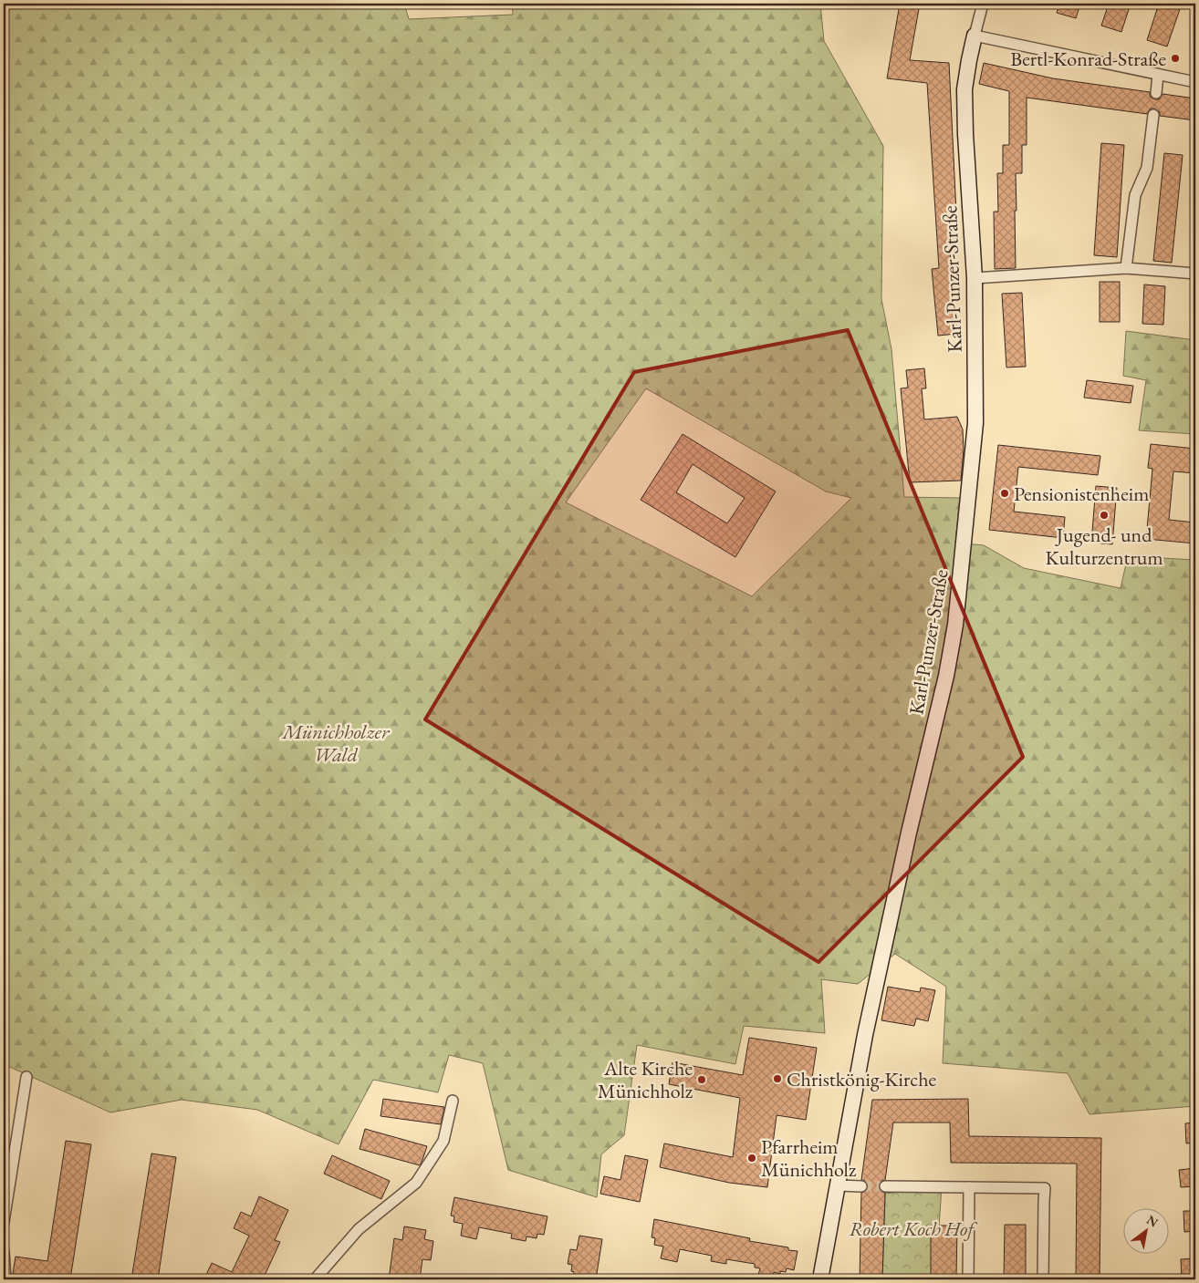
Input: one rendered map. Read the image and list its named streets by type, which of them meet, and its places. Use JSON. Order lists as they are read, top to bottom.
{
  "streets": {
    "street": ["Karl-Punzer-Straße"]
  },
  "parks": ["Münichholzer Wald", "Robert Koch Hof"],
  "places": [
    "Bertl-Konrad-Straße",
    "Pensionistenheim",
    "Jugend- und Kulturzentrum",
    "Christkönig-Kirche",
    "Alte Kirche Münichholz",
    "Pfarrheim Münichholz"
  ],
  "north": "top right"
}
